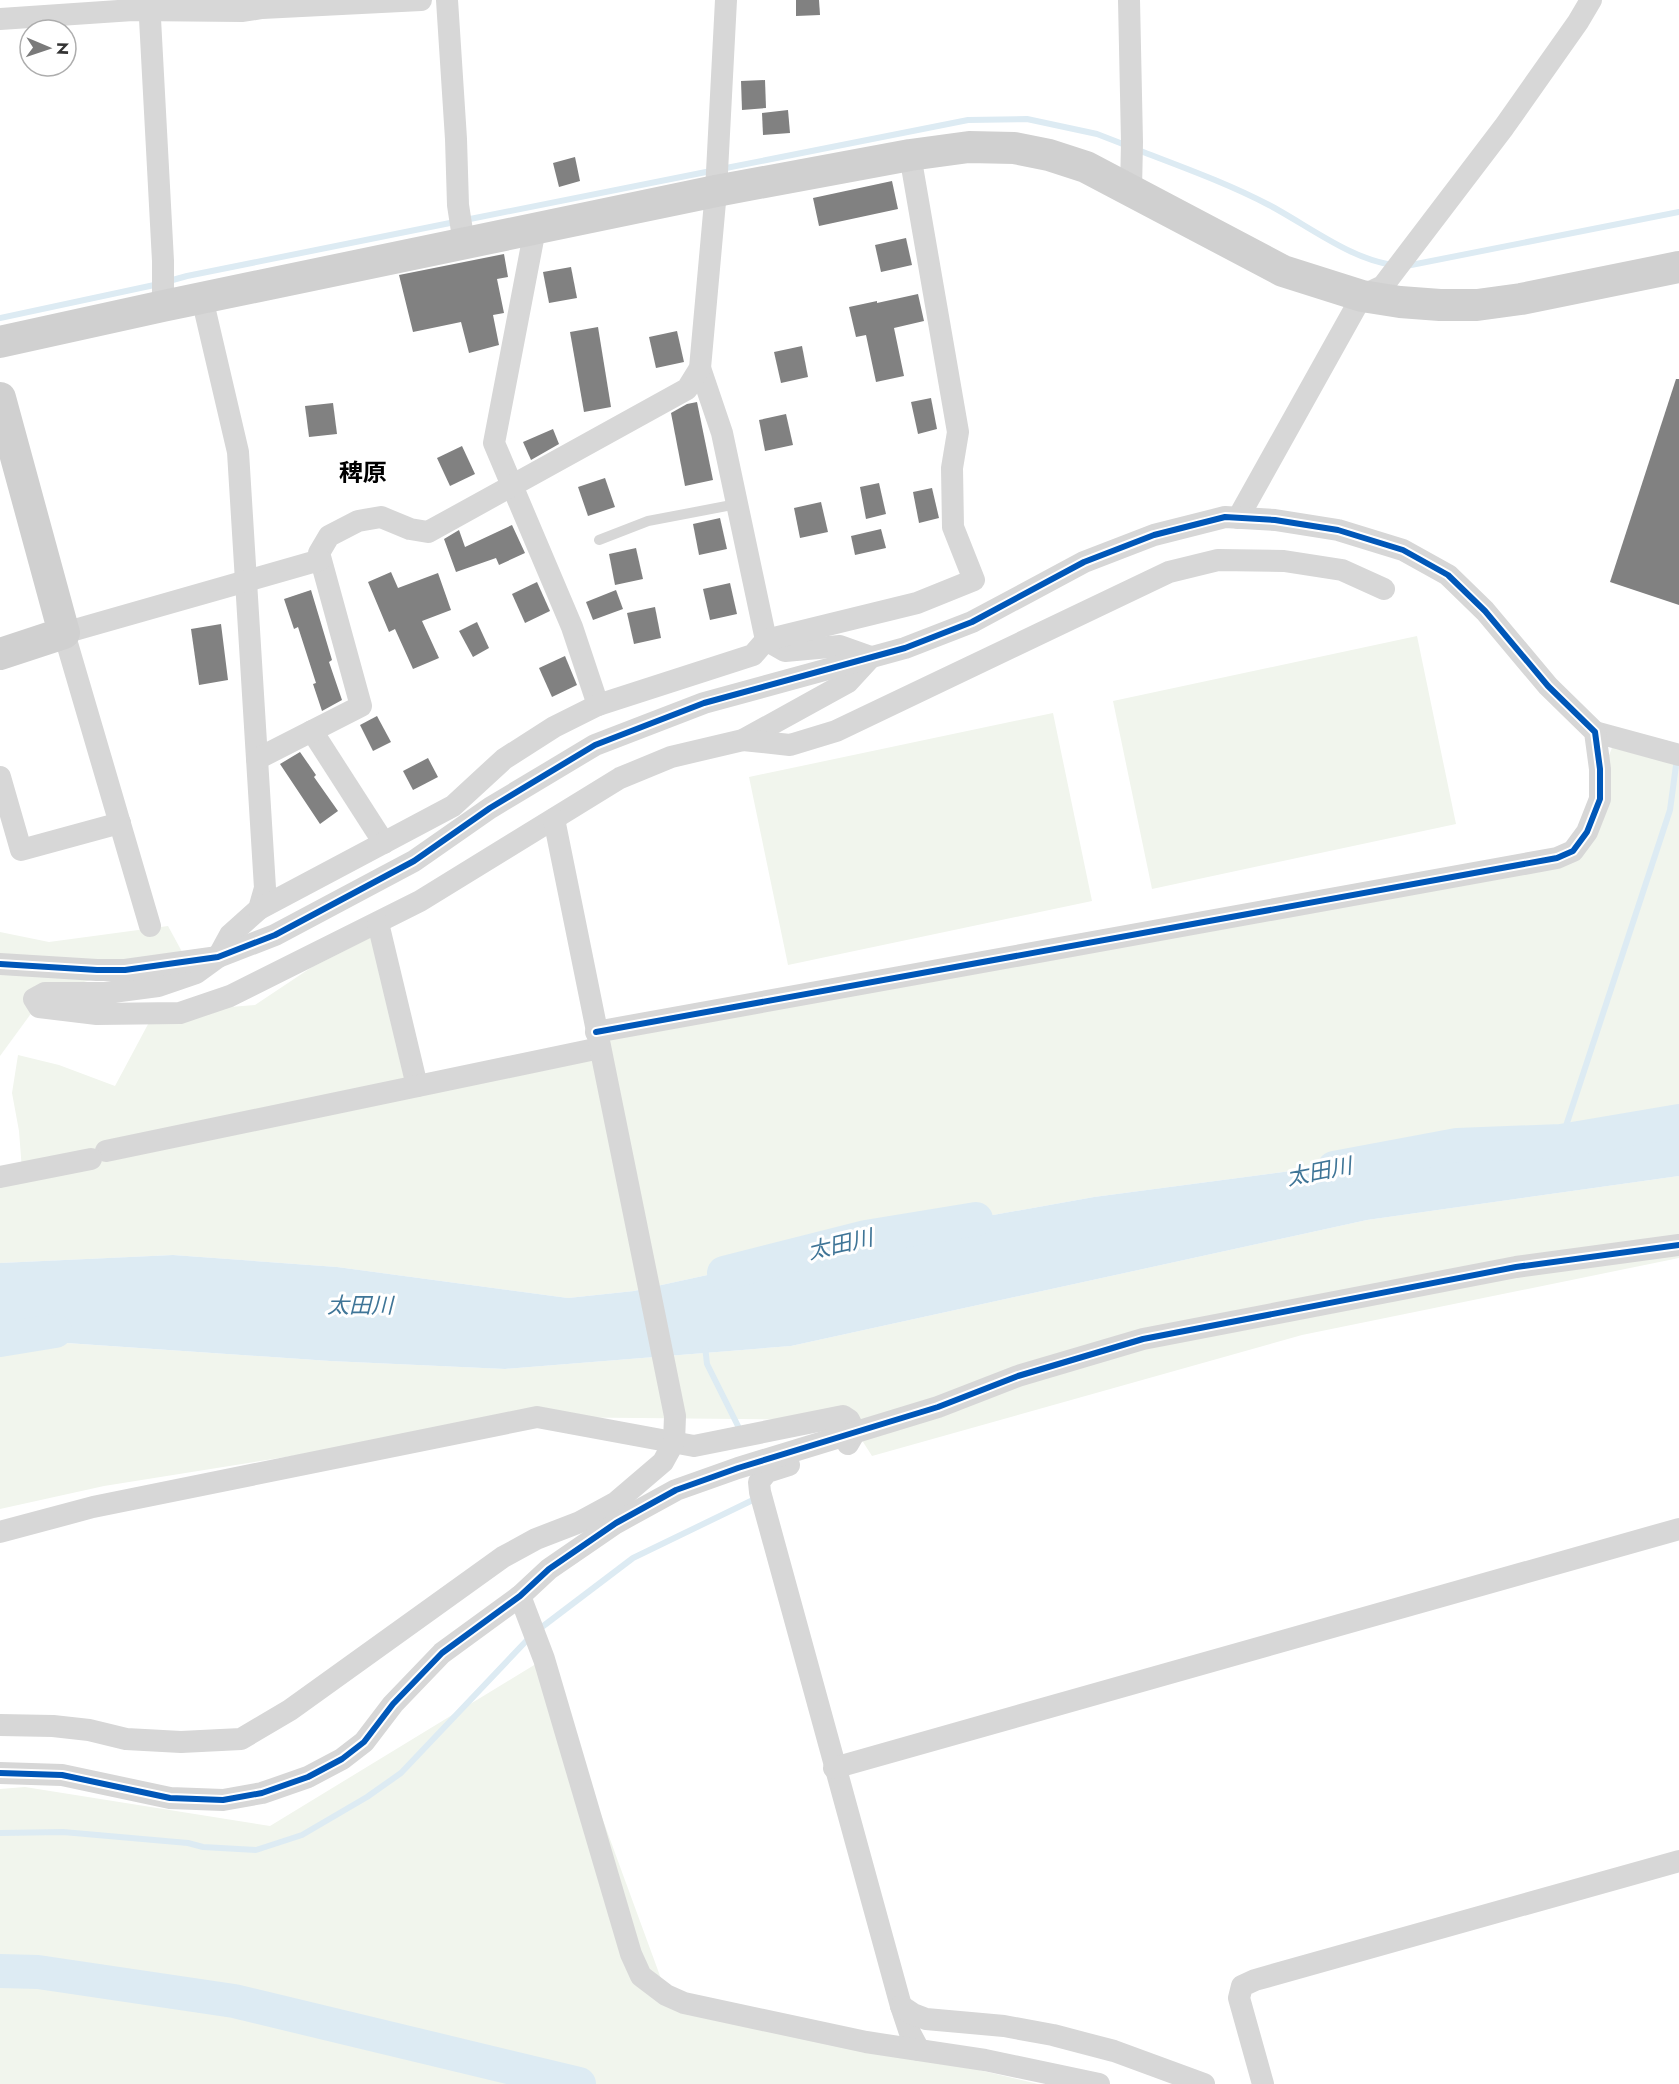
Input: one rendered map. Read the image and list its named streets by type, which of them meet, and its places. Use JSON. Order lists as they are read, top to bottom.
{
  "districts": ["稗原"],
  "water": ["太田川"],
  "north": "right"
}
